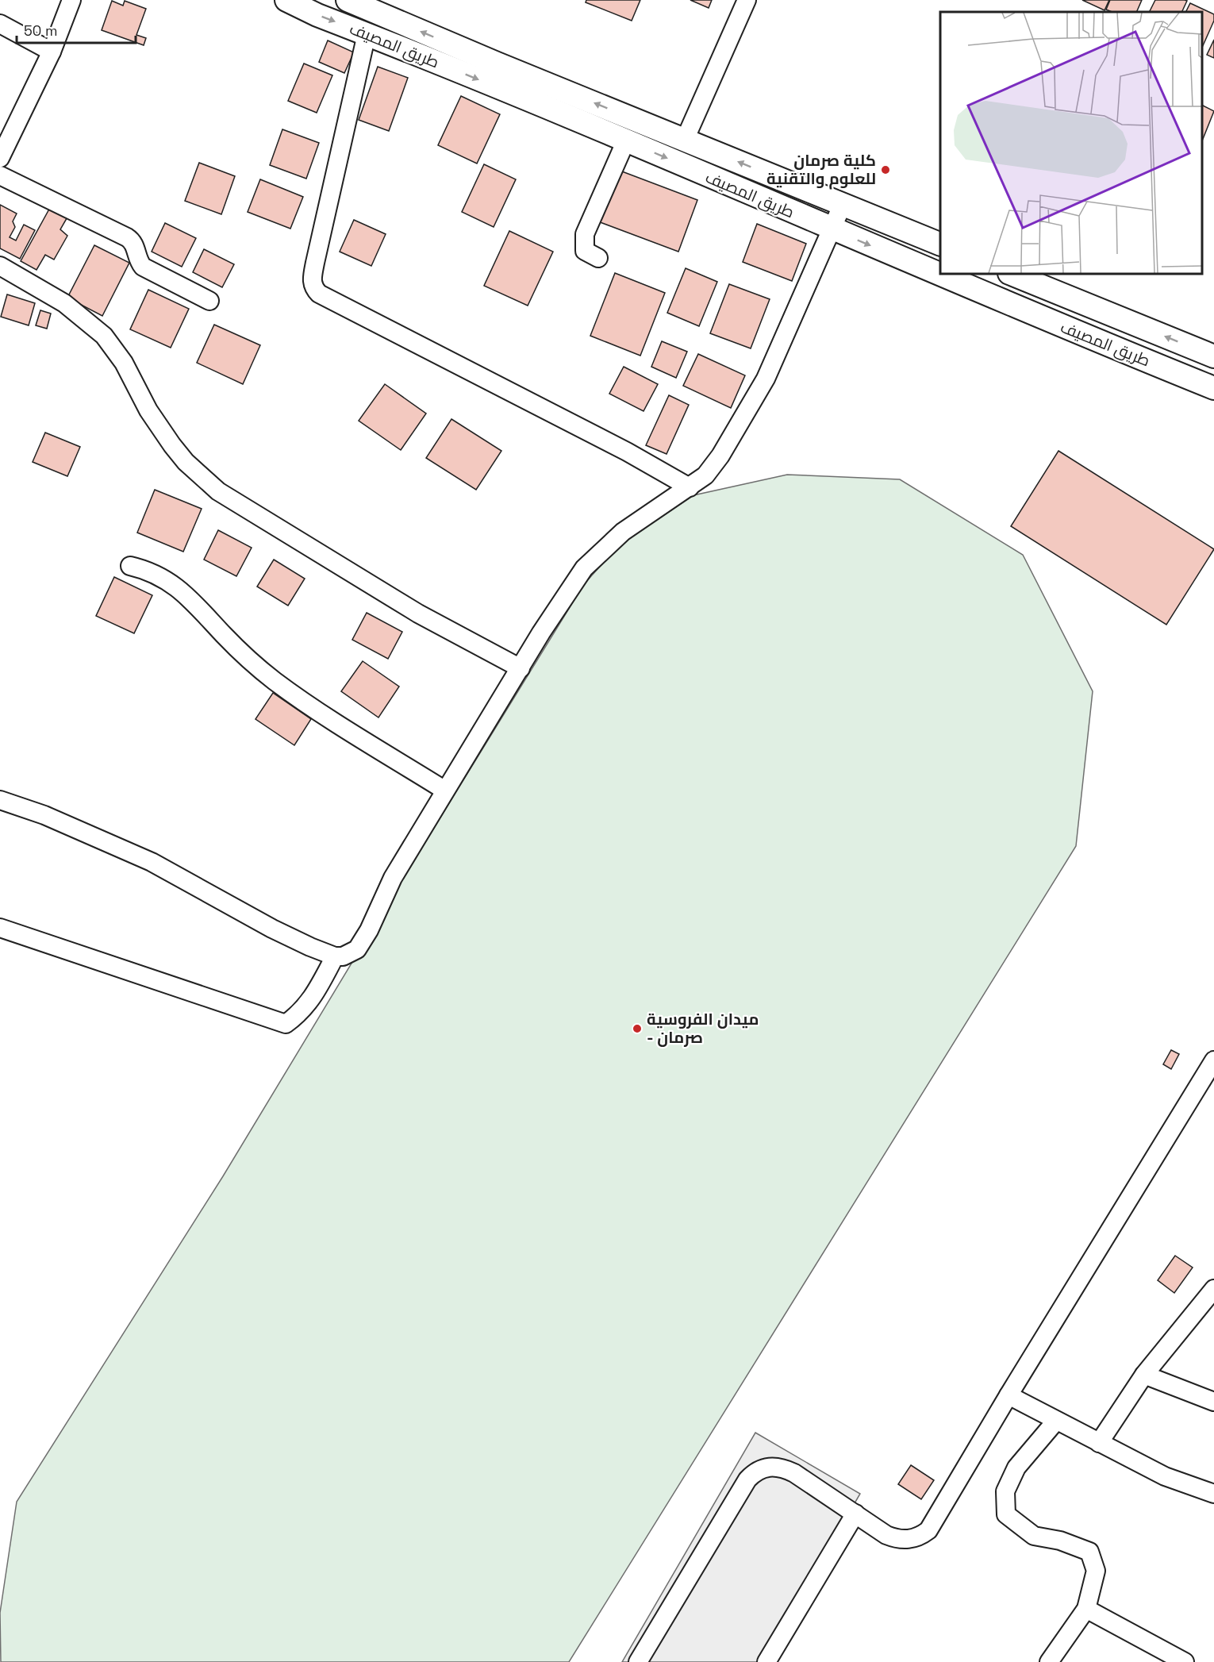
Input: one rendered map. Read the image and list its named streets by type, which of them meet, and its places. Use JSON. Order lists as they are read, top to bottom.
{
  "streets": {
    "main road": ["طريق المصيف"]
  },
  "places": ["كلية صرمان للعلوم والتقنية", "ميدان الفروسية - صرمان"],
  "scale_bar": "50 m"
}
